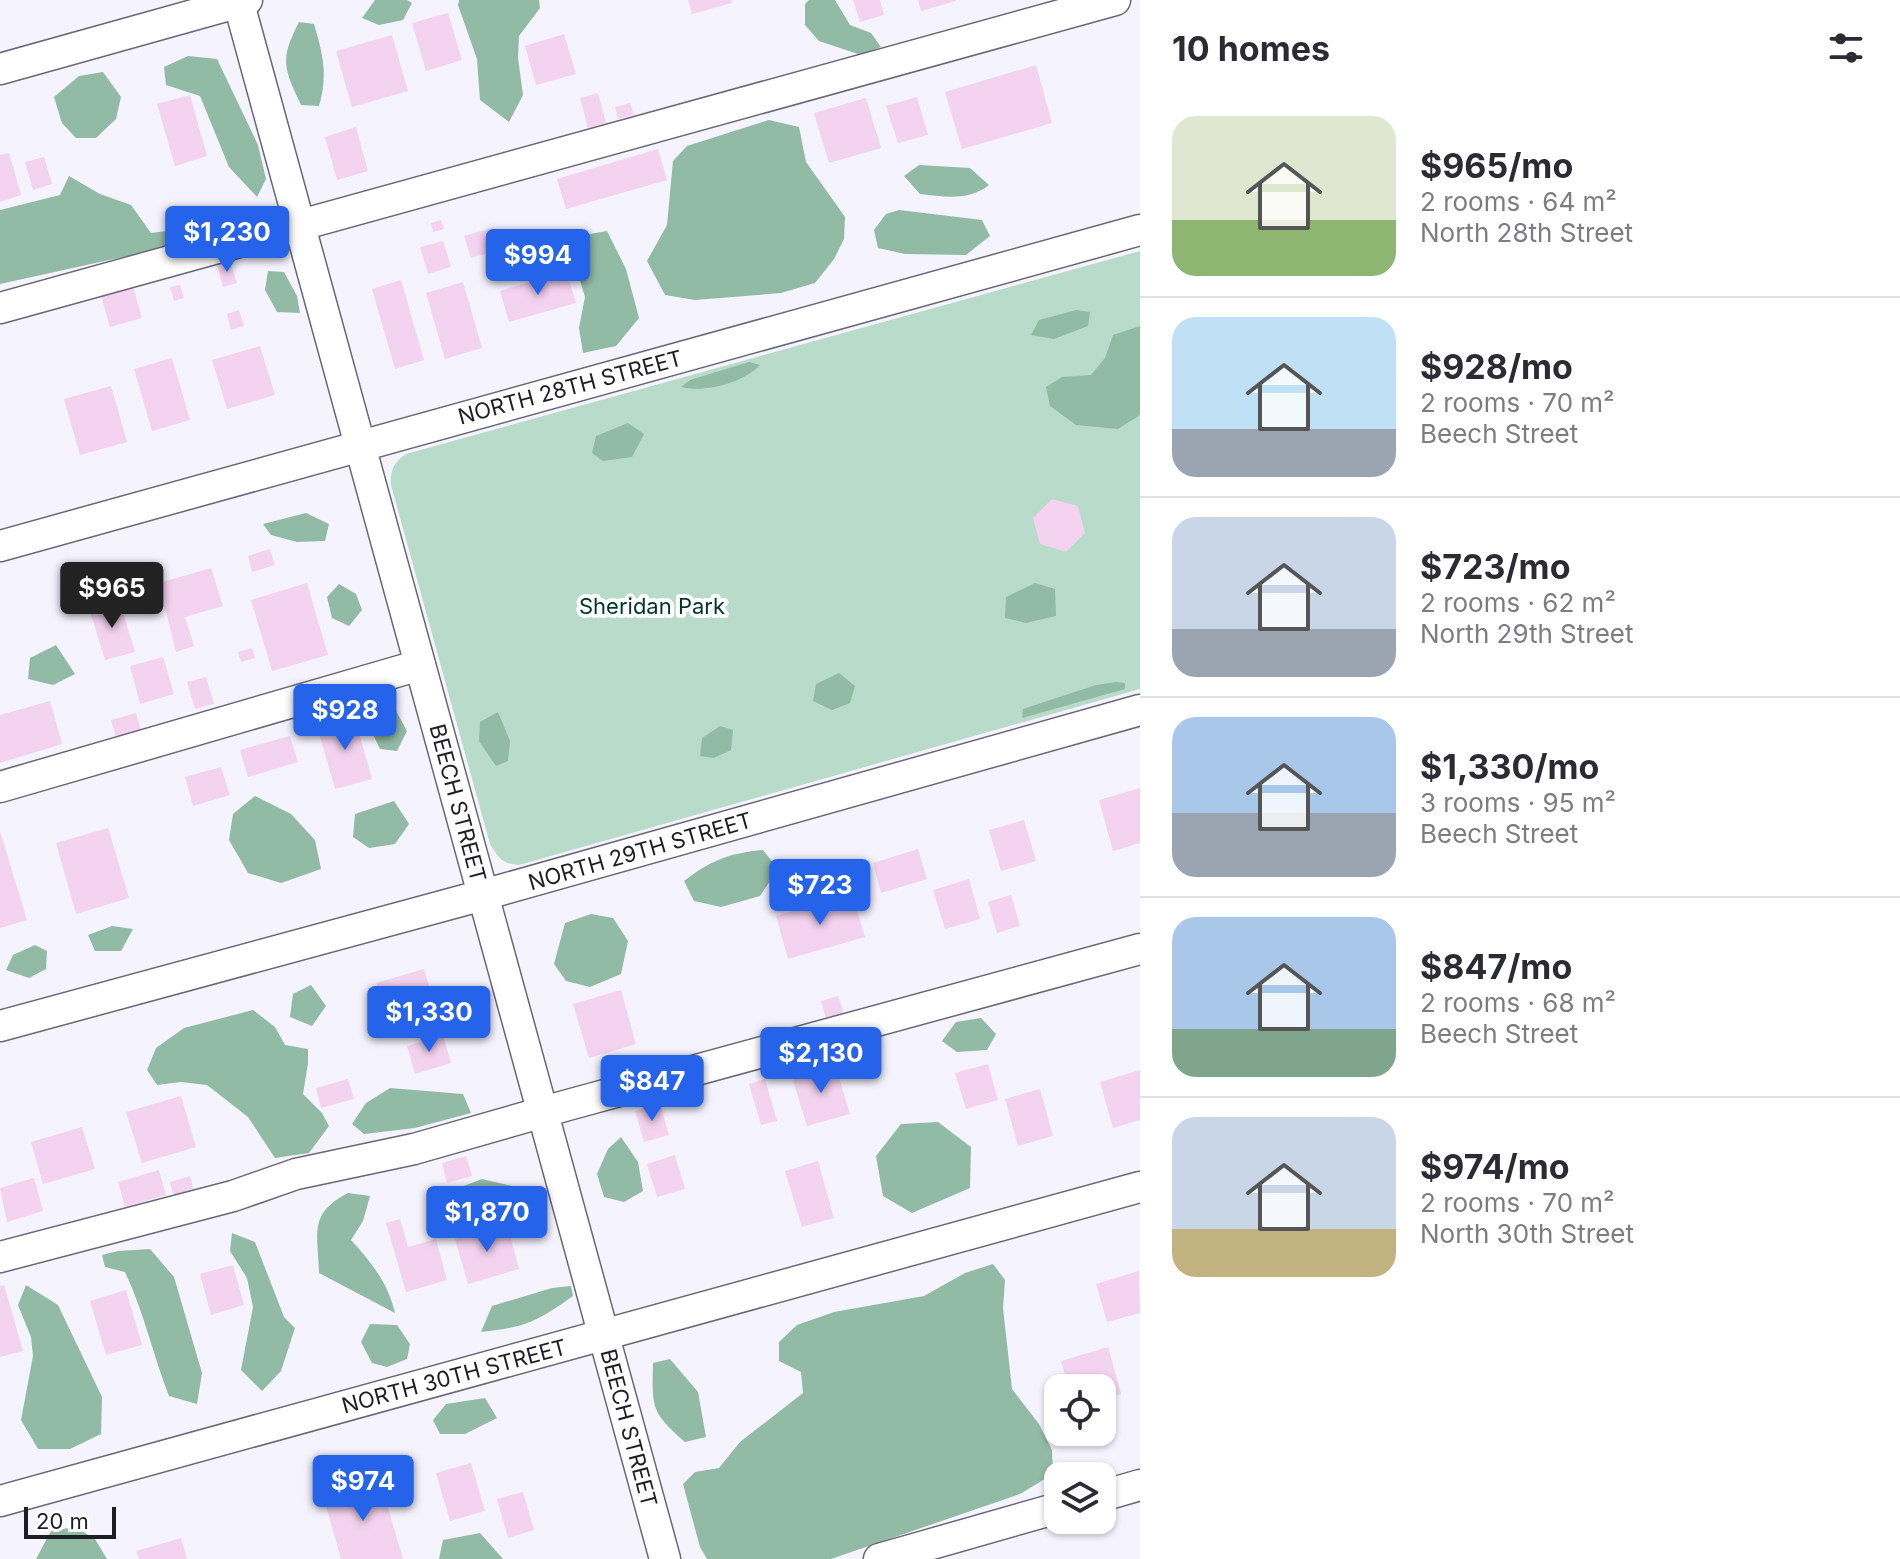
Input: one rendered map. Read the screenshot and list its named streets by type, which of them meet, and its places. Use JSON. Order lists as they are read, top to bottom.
{
  "streets": {
    "street": [
      "NORTH 28TH STREET",
      "BEECH STREET",
      "NORTH 29TH STREET",
      "NORTH 30TH STREET"
    ]
  },
  "crossings": [
    ["NORTH 28TH STREET", "BEECH STREET"],
    ["BEECH STREET", "NORTH 29TH STREET"],
    ["BEECH STREET", "NORTH 30TH STREET"]
  ],
  "parks": ["Sheridan Park"],
  "scale_bar": "20 m",
  "page": {
    "heading": "10 homes",
    "list": [
      {
        "name": "$965/mo",
        "note": "2 rooms · 64 m² · North 28th Street"
      },
      {
        "name": "$928/mo",
        "note": "2 rooms · 70 m² · Beech Street"
      },
      {
        "name": "$723/mo",
        "note": "2 rooms · 62 m² · North 29th Street"
      },
      {
        "name": "$1,330/mo",
        "note": "3 rooms · 95 m² · Beech Street"
      },
      {
        "name": "$847/mo",
        "note": "2 rooms · 68 m² · Beech Street"
      },
      {
        "name": "$974/mo",
        "note": "2 rooms · 70 m² · North 30th Street"
      }
    ],
    "price": [
      "$1,230",
      "$994",
      "$965",
      "$928",
      "$723",
      "$1,330",
      "$2,130",
      "$847",
      "$1,870",
      "$974"
    ],
    "scale": "20 m"
  }
}
